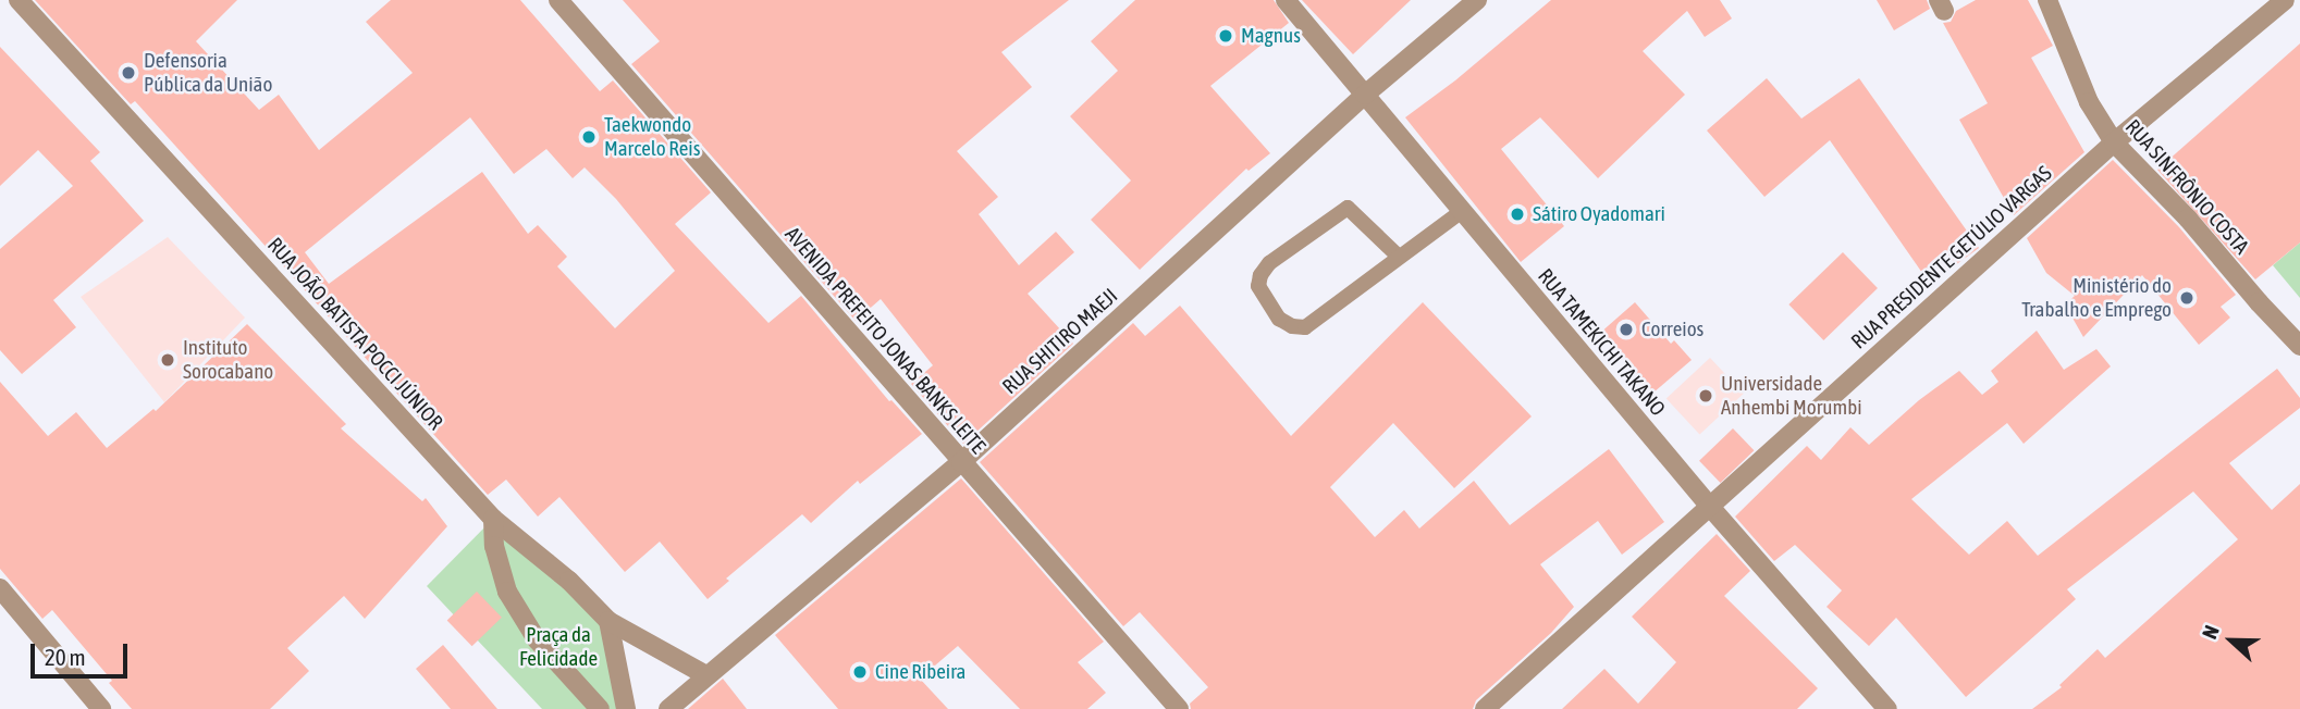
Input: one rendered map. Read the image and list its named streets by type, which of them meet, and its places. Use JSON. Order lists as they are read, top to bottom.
{
  "streets": {
    "street": [
      "RUA SINFRÔNIO COSTA",
      "RUA PRESIDENTE GETÚLIO VARGAS",
      "RUA JOÃO BATISTA POCCI JÚNIOR",
      "AVENIDA PREFEITO JONAS BANKS LEITE",
      "RUA SHITIRO MAEJI",
      "RUA TAMEKICHI TAKANO"
    ]
  },
  "crossings": [
    ["RUA SINFRÔNIO COSTA", "RUA PRESIDENTE GETÚLIO VARGAS"],
    ["RUA PRESIDENTE GETÚLIO VARGAS", "RUA TAMEKICHI TAKANO"],
    ["RUA JOÃO BATISTA POCCI JÚNIOR", "RUA SHITIRO MAEJI"],
    ["AVENIDA PREFEITO JONAS BANKS LEITE", "RUA SHITIRO MAEJI"],
    ["RUA SHITIRO MAEJI", "RUA TAMEKICHI TAKANO"]
  ],
  "parks": ["Praça da Felicidade"],
  "places": [
    "Magnus",
    "Defensoria Pública da União",
    "Taekwondo Marcelo Reis",
    "Sátiro Oyadomari",
    "Ministério do Trabalho e Emprego",
    "Correios",
    "Instituto Sorocabano",
    "Universidade Anhembi Morumbi",
    "Cine Ribeira"
  ],
  "scale_bar": "20 m",
  "north": "left"
}
